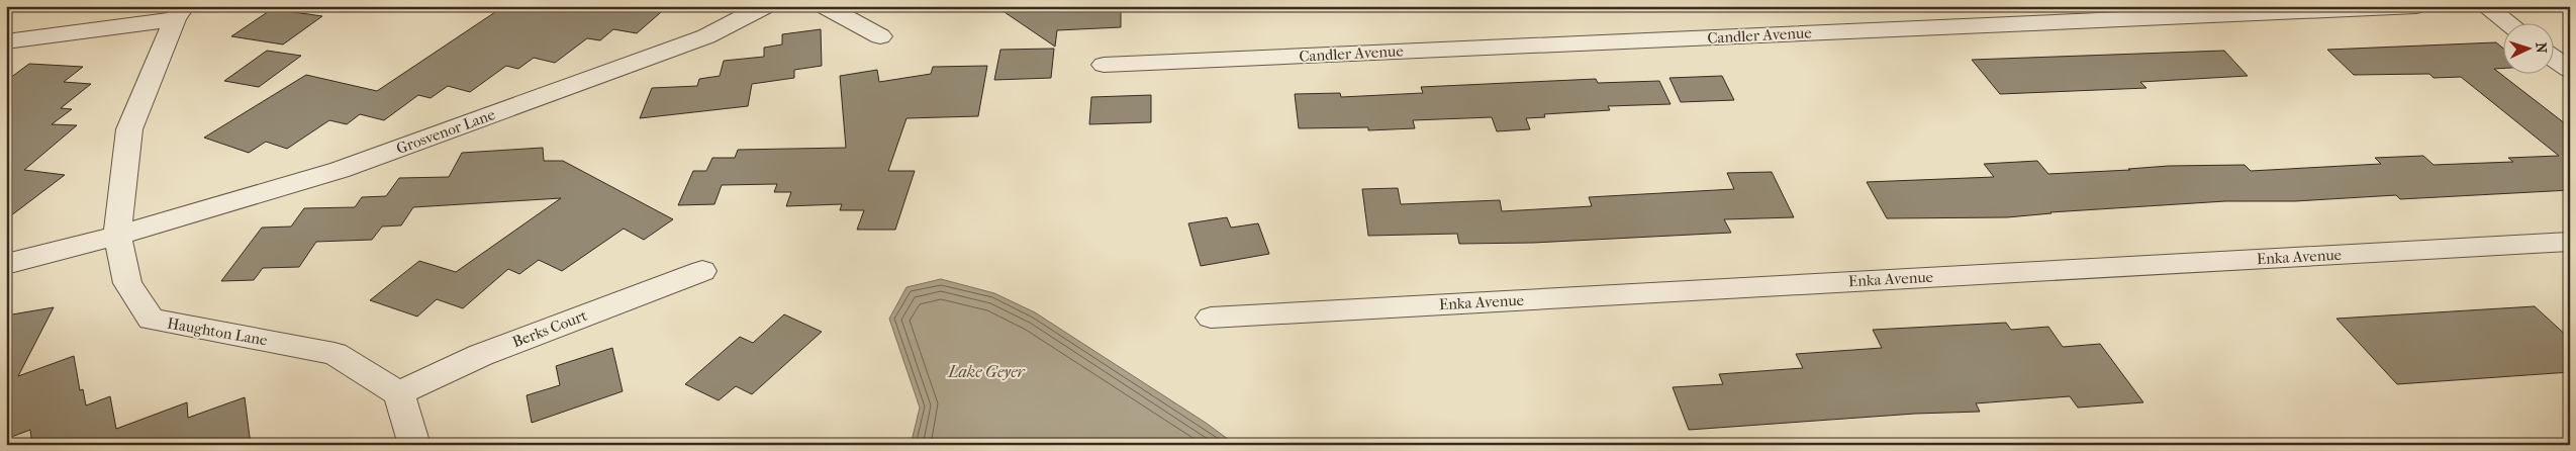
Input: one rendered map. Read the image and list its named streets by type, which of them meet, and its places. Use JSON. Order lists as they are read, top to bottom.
{
  "streets": {
    "street": [
      "Candler Avenue",
      "Grosvenor Lane",
      "Enka Avenue",
      "Berks Court",
      "Haughton Lane"
    ]
  },
  "crossings": [
    ["Grosvenor Lane", "Haughton Lane"],
    ["Berks Court", "Haughton Lane"]
  ],
  "water": ["Lake Geyer"],
  "north": "right"
}
